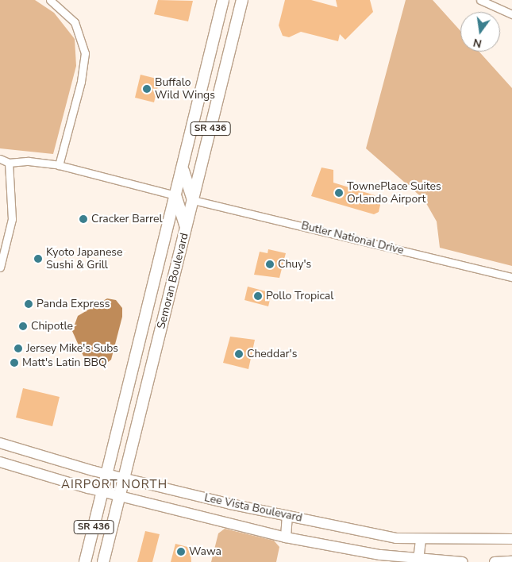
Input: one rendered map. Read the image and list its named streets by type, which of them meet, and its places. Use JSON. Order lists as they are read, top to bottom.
{
  "streets": {
    "main road": ["SR 436", "Semoran Boulevard"],
    "street": ["Butler National Drive", "Lee Vista Boulevard"]
  },
  "crossings": [
    ["Butler National Drive", "Semoran Boulevard"],
    ["Semoran Boulevard", "Lee Vista Boulevard"]
  ],
  "districts": ["AIRPORT NORTH"],
  "places": [
    "Buffalo Wild Wings",
    "TownePlace Suites Orlando Airport",
    "Cracker Barrel",
    "Kyoto Japanese Sushi & Grill",
    "Chuy's",
    "Pollo Tropical",
    "Panda Express",
    "Chipotle",
    "Jersey Mike's Subs",
    "Cheddar's",
    "Matt's Latin BBQ",
    "Wawa"
  ],
  "north": "bottom"
}
